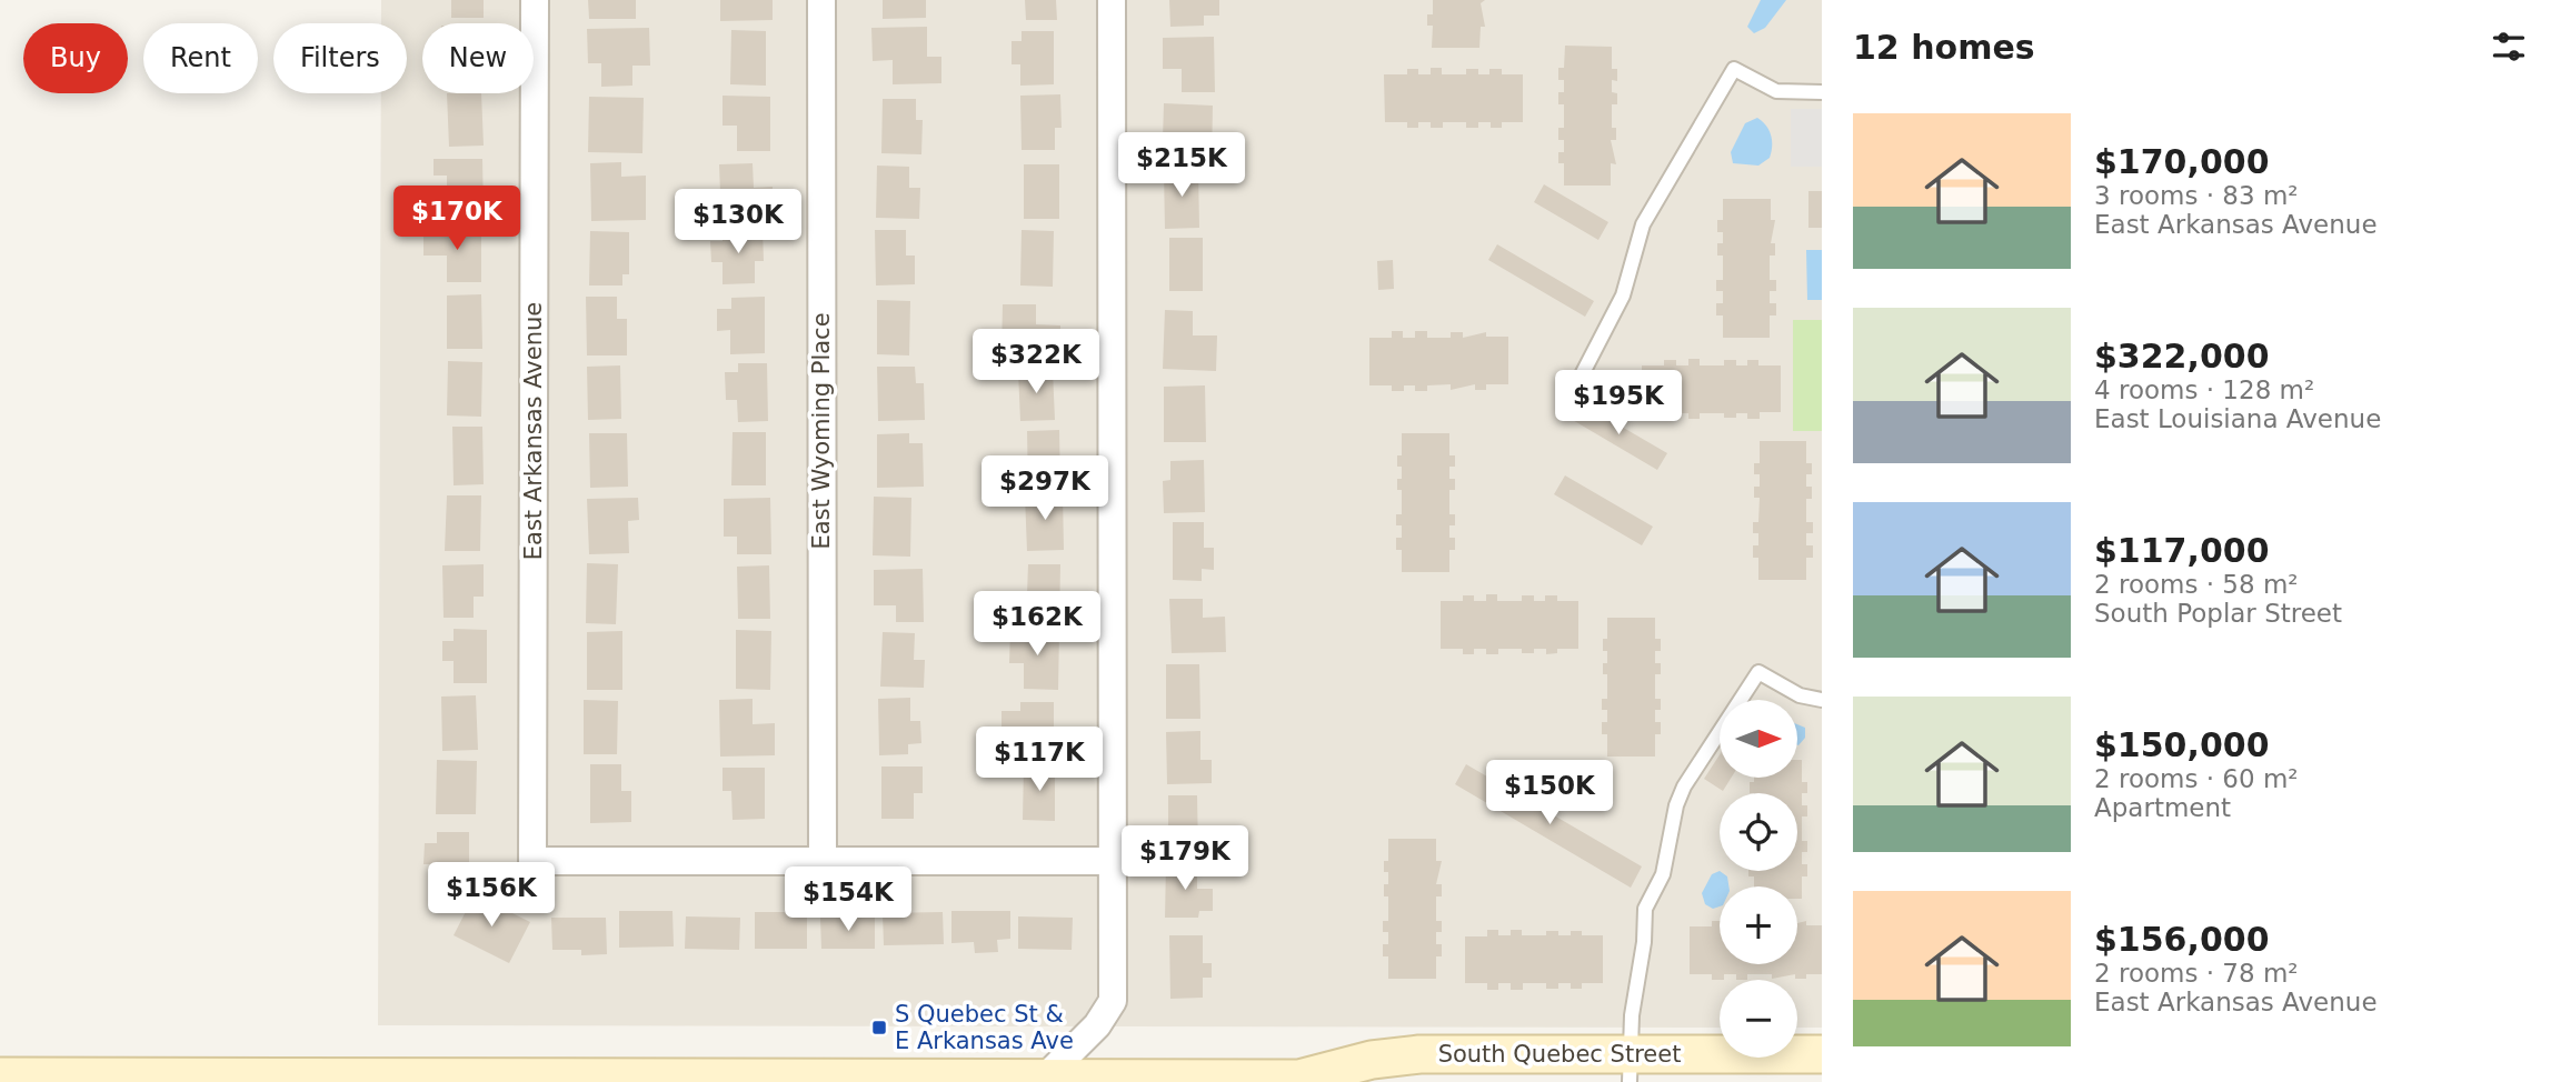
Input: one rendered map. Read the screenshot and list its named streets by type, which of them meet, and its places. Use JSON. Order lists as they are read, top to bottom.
{
  "streets": {
    "main road": ["South Quebec Street"],
    "street": ["East Arkansas Avenue", "East Wyoming Place"]
  },
  "crossings": [
    ["East Arkansas Avenue", "East Wyoming Place"]
  ],
  "places": {
    "transit": ["S Quebec St & E Arkansas Ave"]
  },
  "north": "right",
  "page": {
    "heading": "12 homes",
    "chip": [
      "Buy",
      "Rent",
      "Filters",
      "New"
    ],
    "list": [
      {
        "name": "$170,000",
        "note": "3 rooms · 83 m² · East Arkansas Avenue"
      },
      {
        "name": "$322,000",
        "note": "4 rooms · 128 m² · East Louisiana Avenue"
      },
      {
        "name": "$117,000",
        "note": "2 rooms · 58 m² · South Poplar Street"
      },
      {
        "name": "$150,000",
        "note": "2 rooms · 60 m² · Apartment"
      },
      {
        "name": "$156,000",
        "note": "2 rooms · 78 m² · East Arkansas Avenue"
      }
    ],
    "price": [
      "$215K",
      "$170K",
      "$130K",
      "$322K",
      "$195K",
      "$297K",
      "$162K",
      "$117K",
      "$150K",
      "$179K",
      "$156K",
      "$154K"
    ],
    "map_buttons": ["+", "−"]
  }
}
